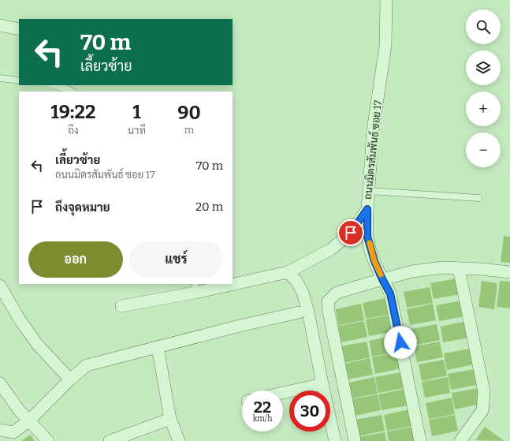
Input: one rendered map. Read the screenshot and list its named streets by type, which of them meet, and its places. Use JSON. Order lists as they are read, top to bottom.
{
  "streets": {
    "street": ["ถนนมิตรสัมพันธ์ ซอย 17"]
  },
  "page": {
    "map_buttons": ["+", "−"],
    "turn": ["70 m", "เลี้ยวซ้าย"],
    "eta": [
      "19:22",
      "ถึง",
      "1",
      "นาที",
      "90",
      "m"
    ],
    "list": [
      {
        "name": "เลี้ยวซ้าย",
        "note": "ถนนมิตรสัมพันธ์ ซอย 17",
        "value": "70 m"
      },
      {
        "name": "ถึงจุดหมาย",
        "value": "20 m"
      }
    ],
    "buttons": ["ออก", "แชร์"],
    "speed": "22 km/h",
    "limit": "30"
  }
}
